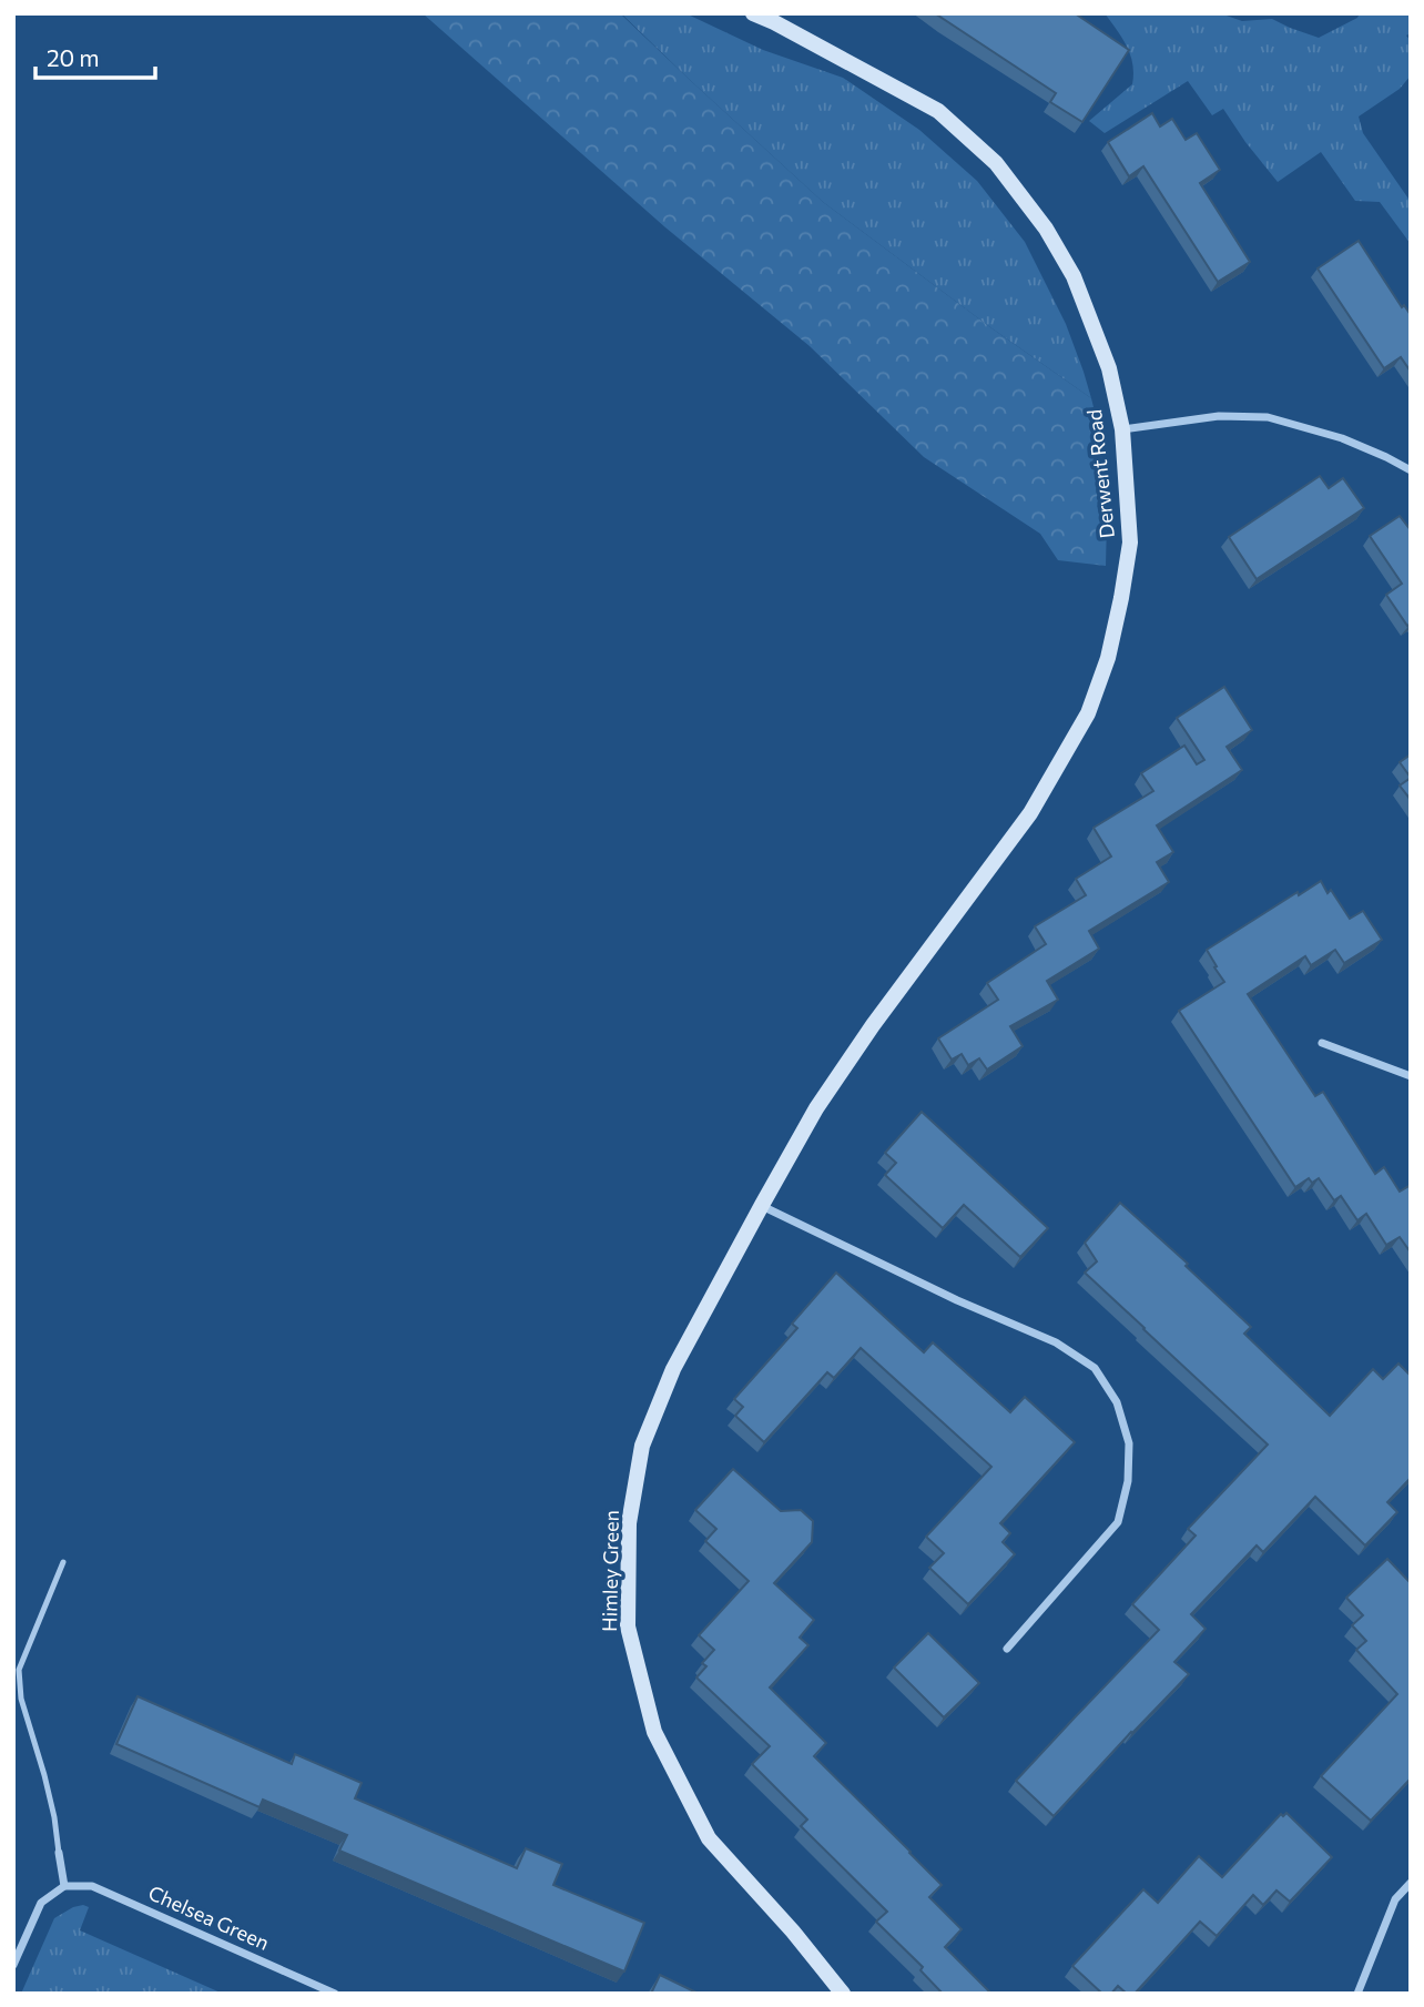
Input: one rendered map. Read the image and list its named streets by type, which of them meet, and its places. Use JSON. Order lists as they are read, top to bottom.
{
  "streets": {
    "street": ["Derwent Road", "Himley Green", "Chelsea Green"]
  },
  "crossings": [
    ["Derwent Road", "Himley Green"]
  ],
  "scale_bar": "20 m"
}
